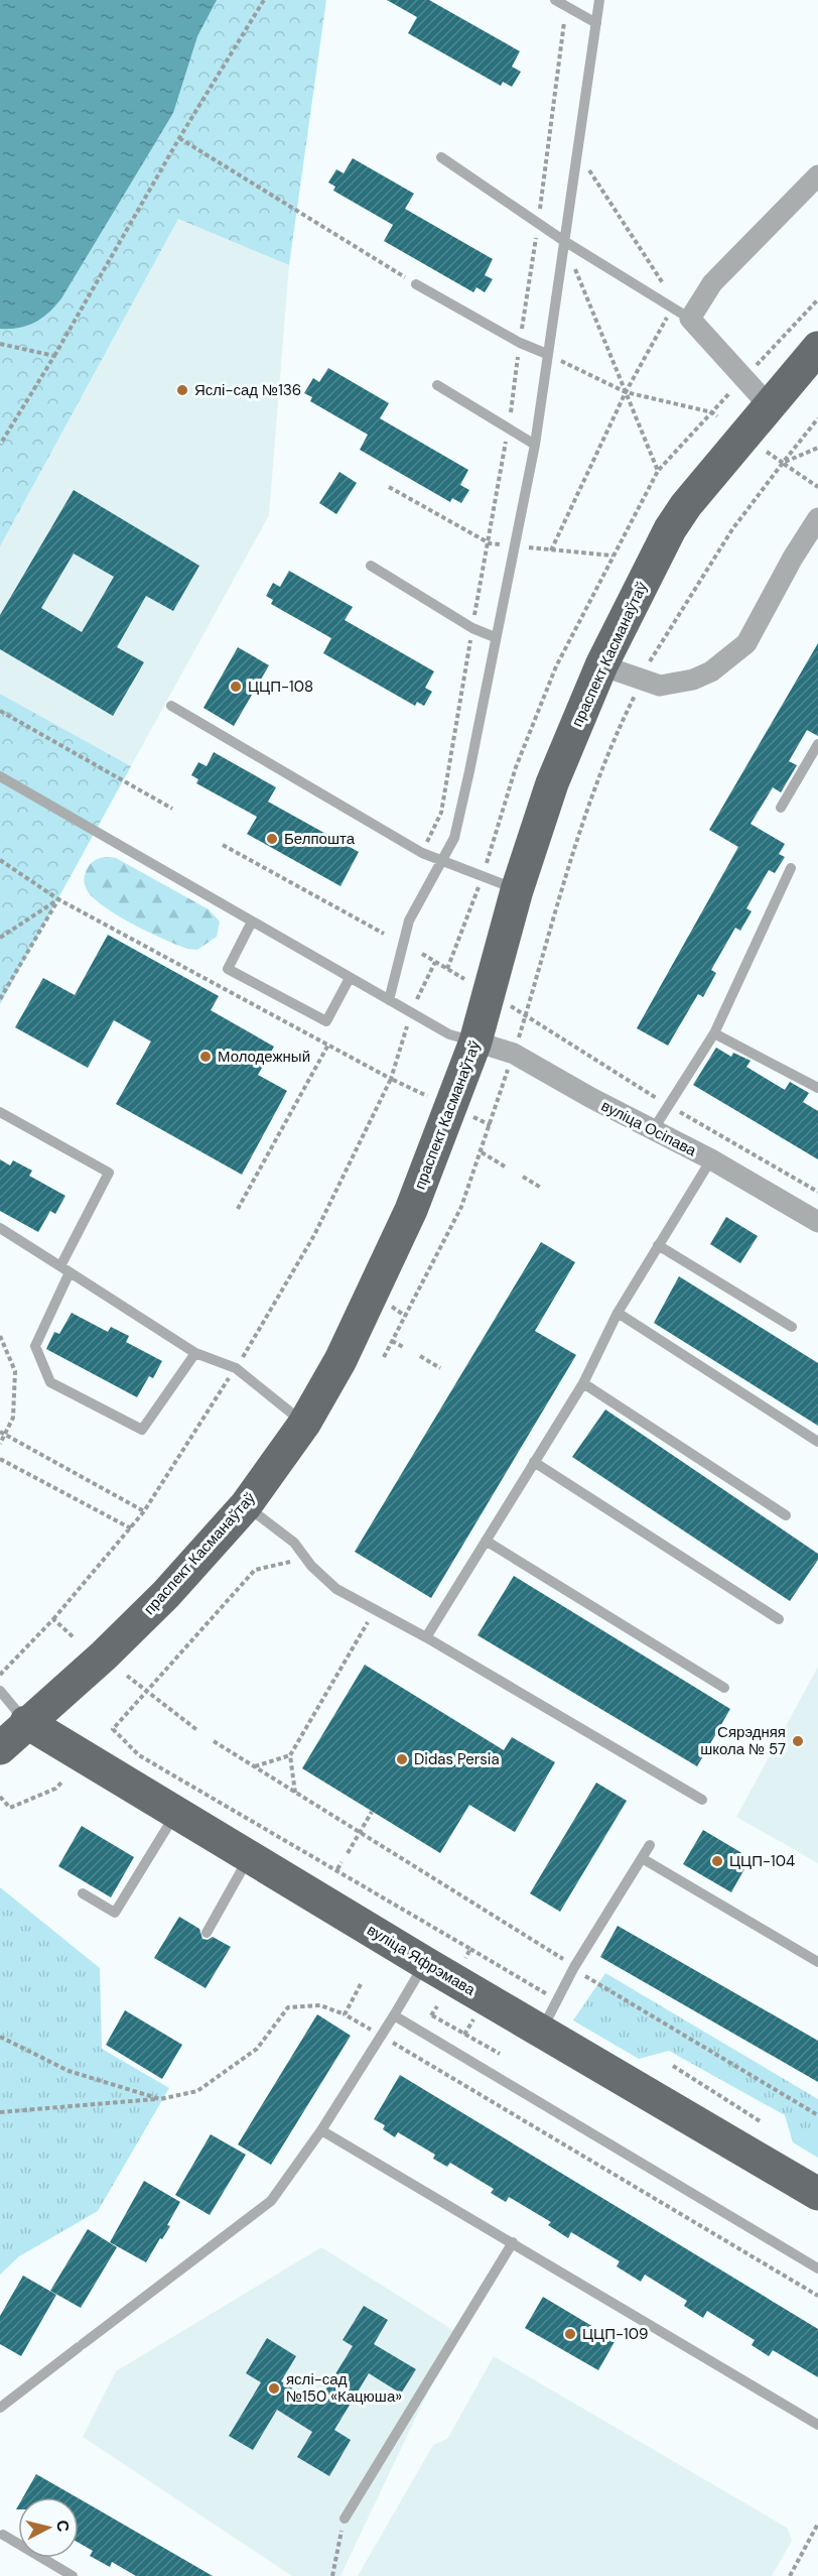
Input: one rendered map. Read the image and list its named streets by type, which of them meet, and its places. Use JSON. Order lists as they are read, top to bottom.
{
  "streets": {
    "main road": ["праспект Касманаўтаў", "вуліца Яфрэмава"],
    "street": ["вуліца Осіпава"]
  },
  "crossings": [
    ["праспект Касманаўтаў", "вуліца Осіпава"],
    ["праспект Касманаўтаў", "вуліца Яфрэмава"]
  ],
  "places": [
    "Яслі-сад №136",
    "ЦЦП-108",
    "Белпошта",
    "Молодежный",
    "Сярэдняя школа № 57",
    "Didas Persia",
    "ЦЦП-104",
    "ЦЦП-109",
    "яслі-сад №150 «Кацюша»"
  ],
  "north": "right"
}
